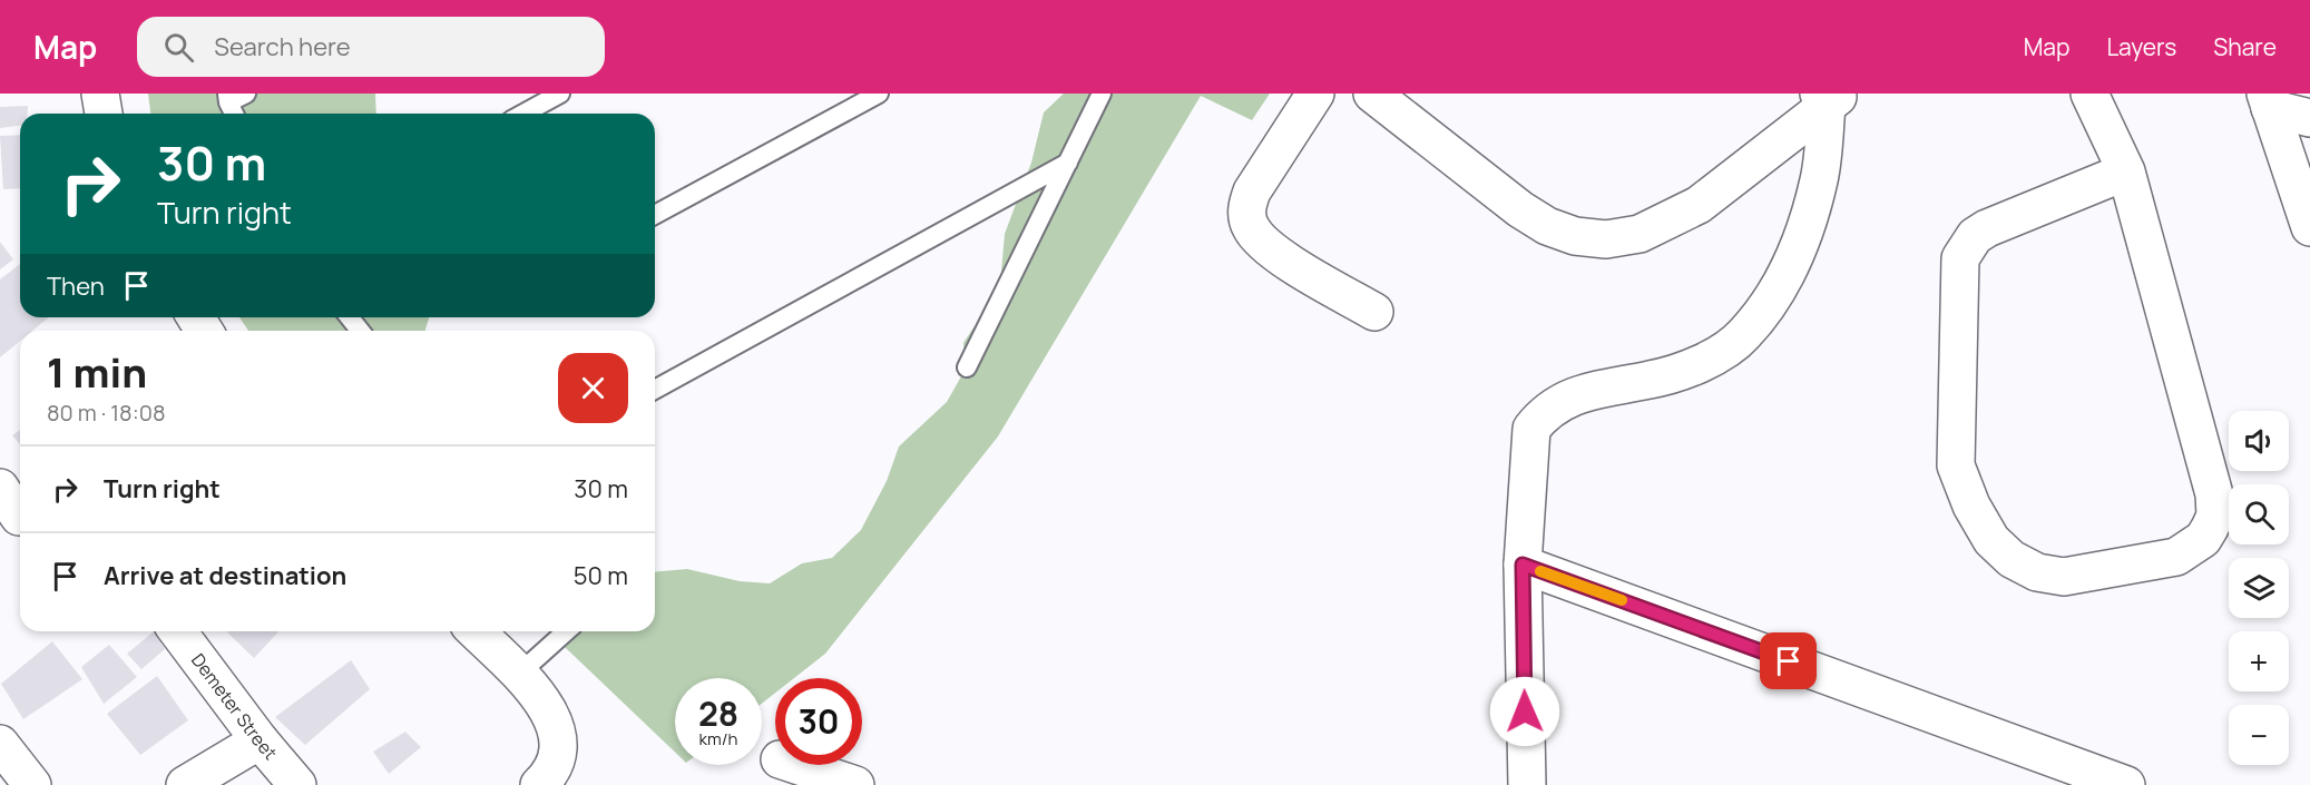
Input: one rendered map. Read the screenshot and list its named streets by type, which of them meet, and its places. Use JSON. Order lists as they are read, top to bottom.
{
  "streets": {
    "street": ["Demeter Street"]
  },
  "page": {
    "header": "Map",
    "search": "Search here",
    "nav": ["Map", "Layers", "Share"],
    "turn": ["30 m", "Turn right"],
    "then": "Then",
    "heading": ["1 min", "80 m · 18:08"],
    "map_buttons": ["+", "−"],
    "list": [
      {
        "name": "Turn right",
        "value": "30 m"
      },
      {
        "name": "Arrive at destination",
        "value": "50 m"
      }
    ],
    "speed": "28 km/h",
    "limit": "30"
  }
}
